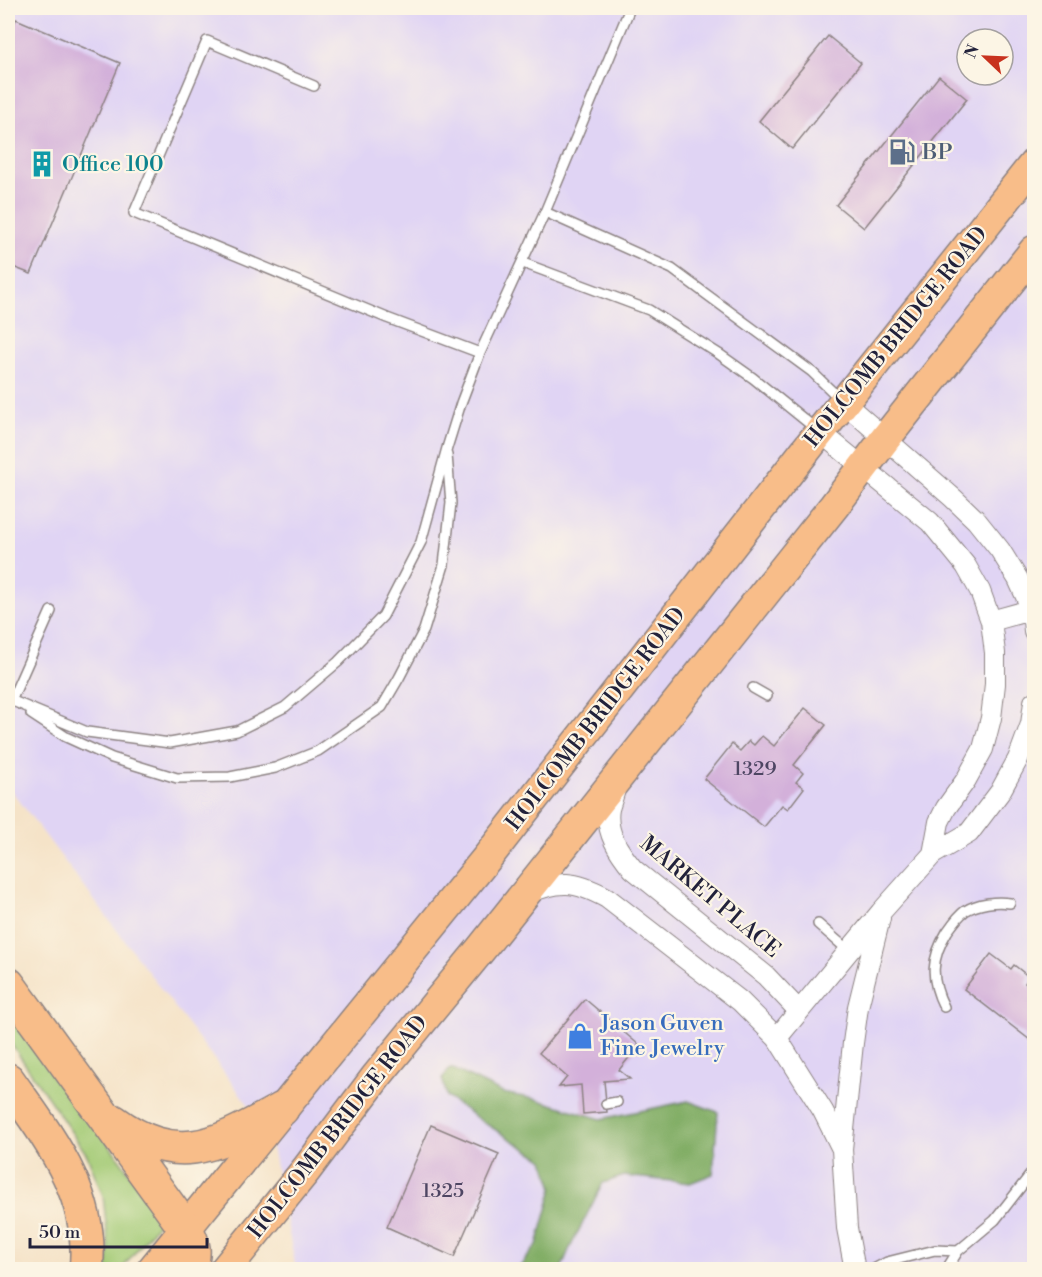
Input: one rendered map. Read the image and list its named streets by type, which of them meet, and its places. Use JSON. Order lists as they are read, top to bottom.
{
  "streets": {
    "main road": ["HOLCOMB BRIDGE ROAD"],
    "street": ["MARKET PLACE"]
  },
  "crossings": [
    ["HOLCOMB BRIDGE ROAD", "MARKET PLACE"]
  ],
  "places": {
    "fuel station": ["BP"],
    "building": ["Office 100"],
    "shop": ["Jason Guven Fine Jewelry"]
  },
  "house_numbers": ["1329", "1325"],
  "scale_bar": "50 m",
  "north": "top left"
}
